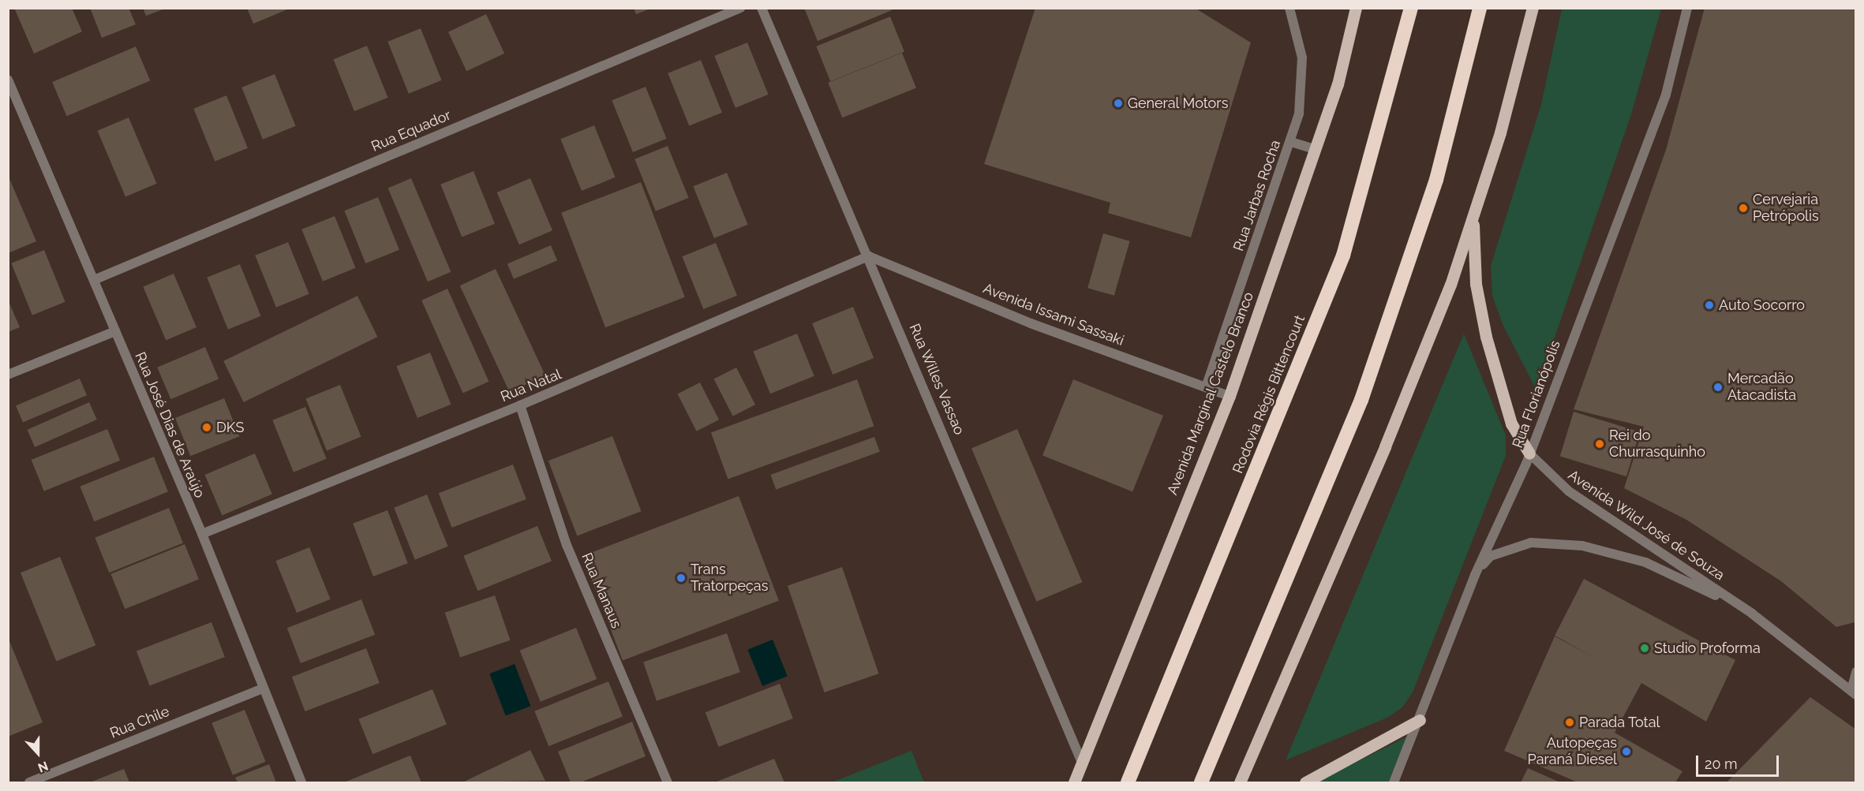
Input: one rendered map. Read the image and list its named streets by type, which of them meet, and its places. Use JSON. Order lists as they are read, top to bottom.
{
  "streets": {
    "highway": ["Rodovia Régis Bittencourt"],
    "main road": ["Avenida Marginal Castelo Branco"],
    "street": [
      "Rua Equador",
      "Rua Jarbas Rocha",
      "Avenida Issami Sassaki",
      "Rua Willes Vassao",
      "Rua Natal",
      "Rua Florianópolis",
      "Rua José Dias de Araújo",
      "Avenida Wild José de Souza",
      "Rua Manaus",
      "Rua Chile"
    ]
  },
  "crossings": [
    ["Rua Equador", "Rua José Dias de Araújo"],
    ["Rua Jarbas Rocha", "Avenida Issami Sassaki"],
    ["Avenida Issami Sassaki", "Rua Willes Vassao"],
    ["Avenida Issami Sassaki", "Rua Natal"],
    ["Avenida Issami Sassaki", "Avenida Marginal Castelo Branco"],
    ["Rua Willes Vassao", "Rua Natal"],
    ["Rua Willes Vassao", "Avenida Marginal Castelo Branco"],
    ["Rua Natal", "Rua José Dias de Araújo"],
    ["Rua Natal", "Rua Manaus"],
    ["Rua Florianópolis", "Avenida Wild José de Souza"],
    ["Rua José Dias de Araújo", "Rua Chile"]
  ],
  "places": [
    "General Motors",
    "Cervejaria Petrópolis",
    "Auto Socorro",
    "Mercadão Atacadista",
    "DKS",
    "Rei do Churrasquinho",
    "Trans Tratorpeças",
    "Studio Proforma",
    "Parada Total",
    "Autopeças Paraná Diesel"
  ],
  "scale_bar": "20 m",
  "north": "bottom"
}
